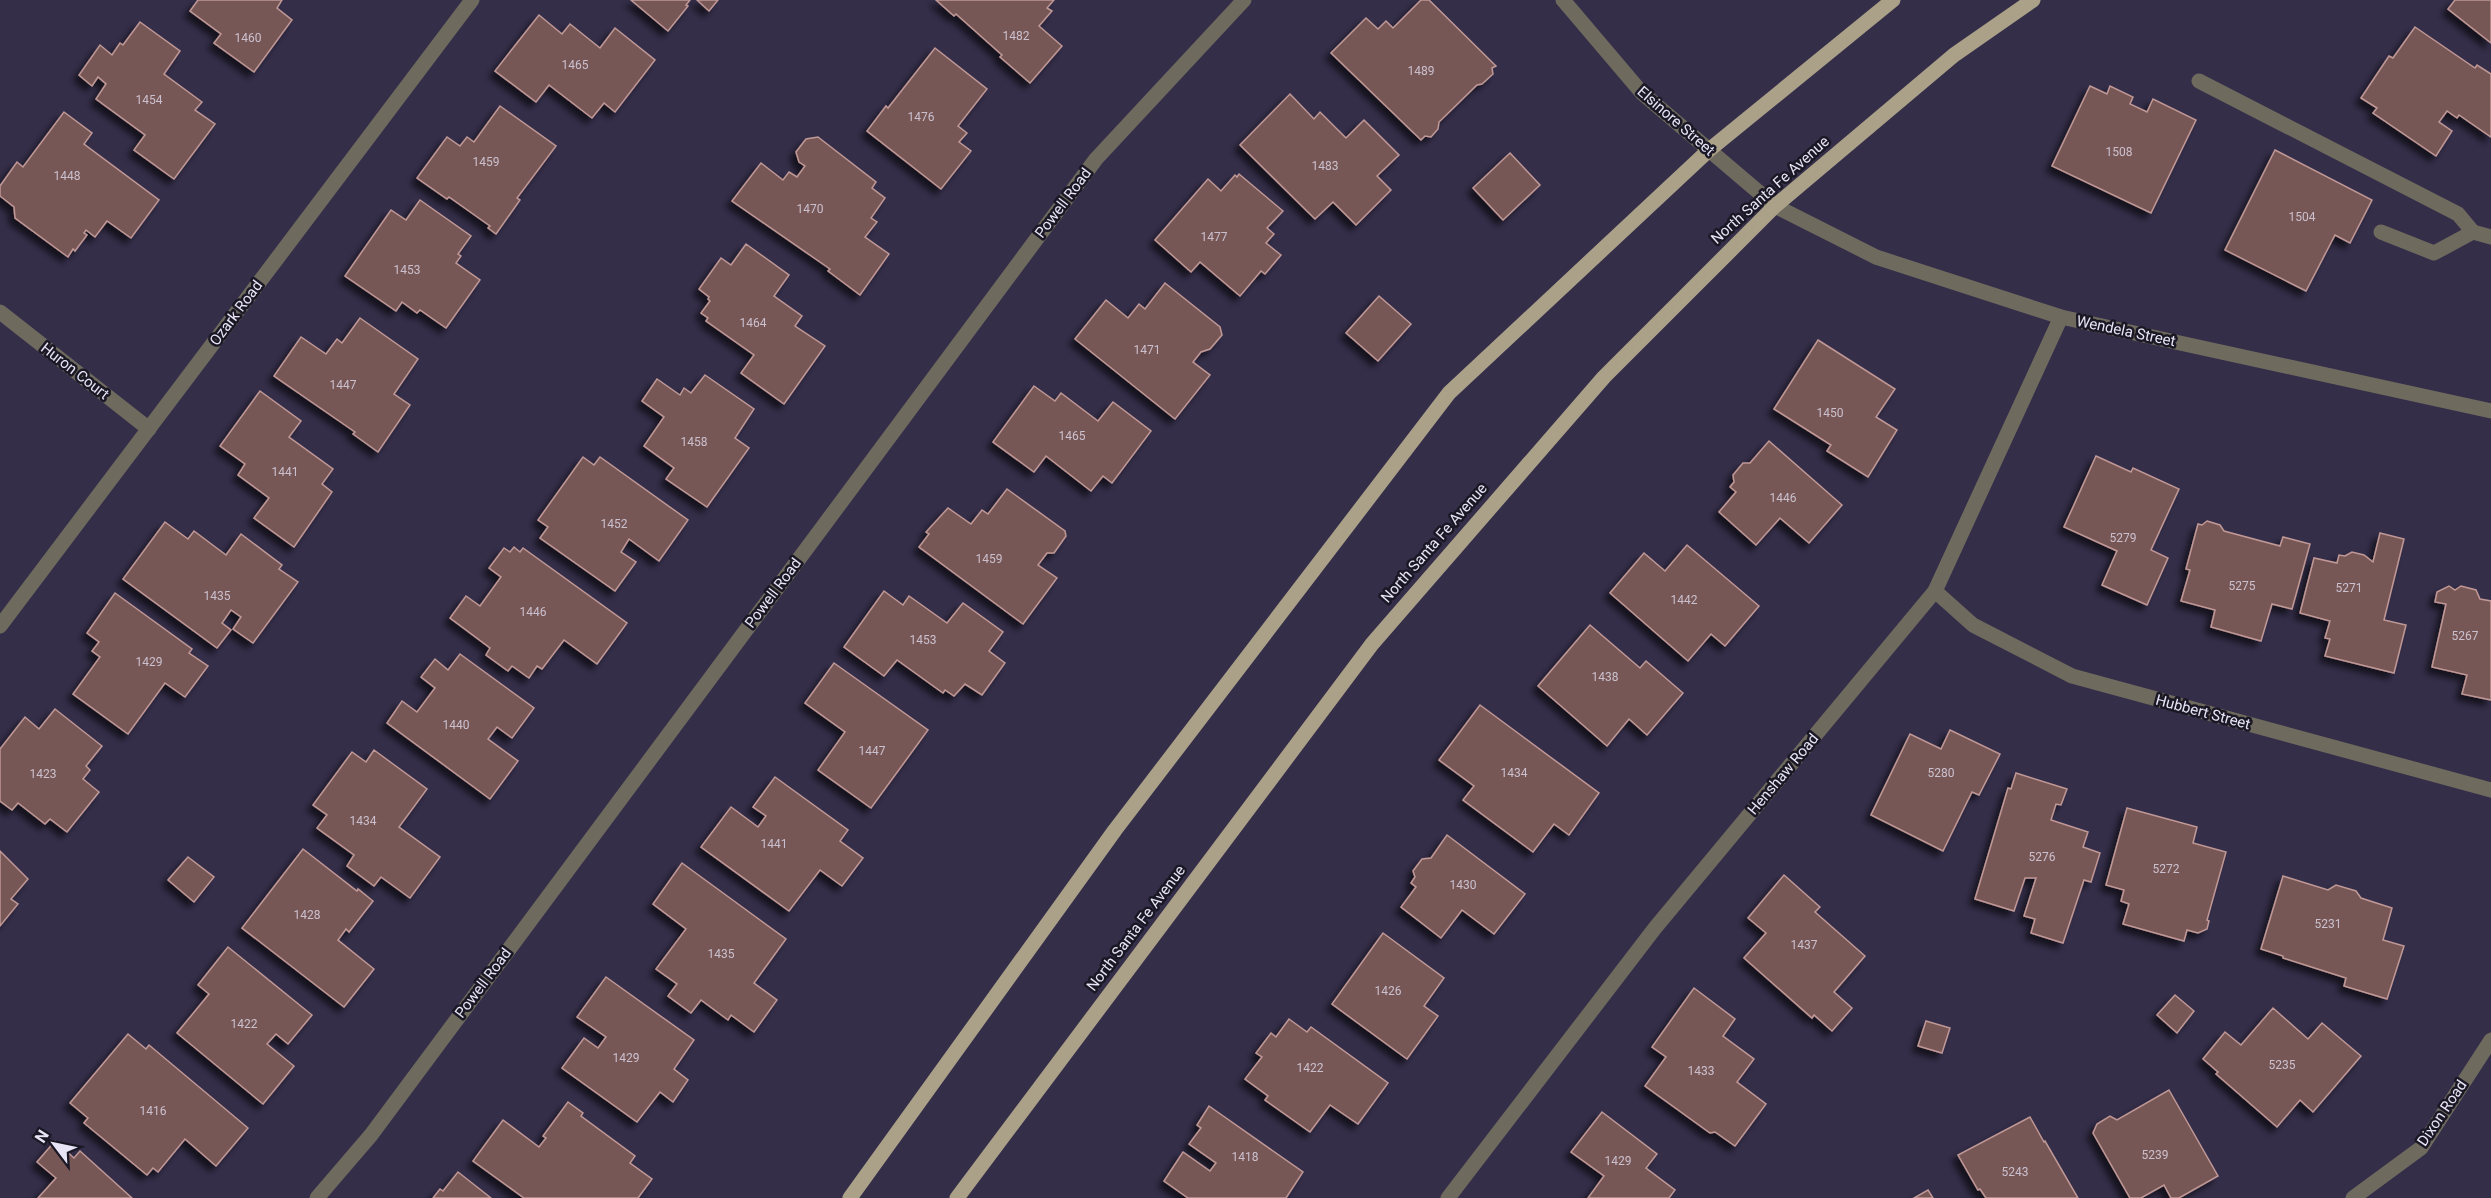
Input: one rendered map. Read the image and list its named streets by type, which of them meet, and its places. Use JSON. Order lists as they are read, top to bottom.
{
  "streets": {
    "main road": ["North Santa Fe Avenue"],
    "street": [
      "Elsinore Street",
      "Powell Road",
      "Ozark Road",
      "Wendela Street",
      "Huron Court",
      "Hubbert Street",
      "Henshaw Road",
      "Dixon Road"
    ]
  },
  "crossings": [
    ["Elsinore Street", "North Santa Fe Avenue"],
    ["Elsinore Street", "Wendela Street"],
    ["North Santa Fe Avenue", "Wendela Street"],
    ["Ozark Road", "Huron Court"],
    ["Wendela Street", "Henshaw Road"],
    ["Hubbert Street", "Henshaw Road"]
  ],
  "house_numbers": [
    "1482",
    "1460",
    "1465",
    "1489",
    "1454",
    "1476",
    "1508",
    "1459",
    "1483",
    "1448",
    "1470",
    "1504",
    "1477",
    "1453",
    "1464",
    "1471",
    "1447",
    "1450",
    "1465",
    "1458",
    "1441",
    "1446",
    "1452",
    "5279",
    "1459",
    "5275",
    "5271",
    "1435",
    "1442",
    "1446",
    "5267",
    "1453",
    "1429",
    "1438",
    "1440",
    "1447",
    "1434",
    "5280",
    "1423",
    "1434",
    "1441",
    "5276",
    "5272",
    "1430",
    "1428",
    "5231",
    "1437",
    "1435",
    "1426",
    "1422",
    "1429",
    "5235",
    "1422",
    "1433",
    "1416",
    "5239",
    "1418",
    "1429",
    "5243"
  ],
  "north": "top left"
}
